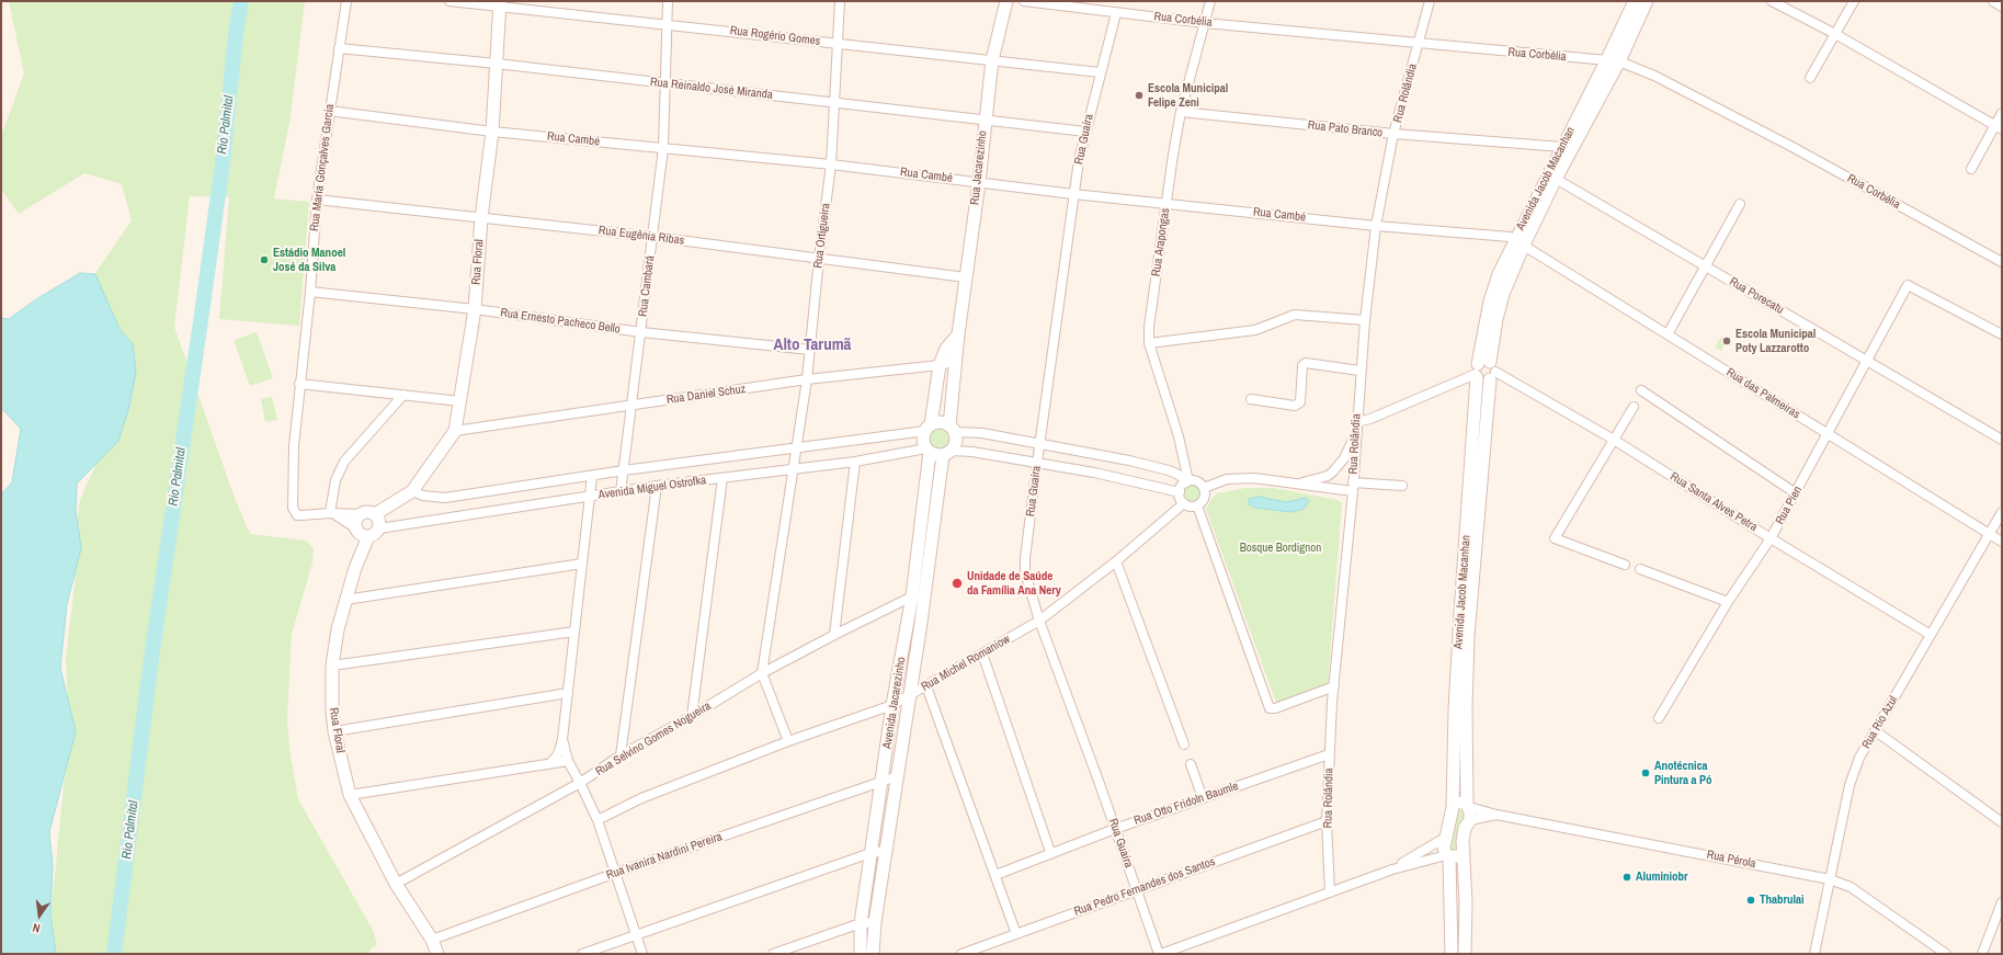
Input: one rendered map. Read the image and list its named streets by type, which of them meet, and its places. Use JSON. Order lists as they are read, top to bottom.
{
  "streets": {
    "street": [
      "Rua Corbélia",
      "Rua Rogério Gomes",
      "Rua Reinaldo José Miranda",
      "Rua Rolândia",
      "Rua Pato Branco",
      "Rua Cambé",
      "Rua Guaíra",
      "Rua Maria Gonçalves Garcia",
      "Rua Jacarezinho",
      "Avenida Jacob Macanhan",
      "Rua Eugênia Ribas",
      "Rua Ortigueira",
      "Rua Arapongas",
      "Rua Floral",
      "Rua Cambará",
      "Rua Porecatu",
      "Rua Ernesto Pacheco Bello",
      "Rua das Palmeiras",
      "Rua Daniel Schuz",
      "Avenida Miguel Ostrofka",
      "Rua Santa Alves Petra",
      "Rua Píen",
      "Rua Michel Romaniow",
      "Avenida Jacarezinho",
      "Rua Rio Azul",
      "Rua Selvino Gomes Nogueira",
      "Rua Otto Fridoln Baumle",
      "Rua Ivanira Nardini Pereira",
      "Rua Pérola",
      "Rua Pedro Fernandes dos Santos"
    ]
  },
  "crossings": [
    ["Rua Corbélia", "Rua Rolândia"],
    ["Rua Corbélia", "Rua Guaíra"],
    ["Rua Corbélia", "Avenida Jacob Macanhan"],
    ["Rua Corbélia", "Rua Arapongas"],
    ["Rua Rogério Gomes", "Rua Guaíra"],
    ["Rua Rogério Gomes", "Rua Jacarezinho"],
    ["Rua Rogério Gomes", "Rua Ortigueira"],
    ["Rua Rogério Gomes", "Rua Floral"],
    ["Rua Rogério Gomes", "Rua Cambará"],
    ["Rua Reinaldo José Miranda", "Rua Guaíra"],
    ["Rua Reinaldo José Miranda", "Rua Maria Gonçalves Garcia"],
    ["Rua Reinaldo José Miranda", "Rua Jacarezinho"],
    ["Rua Reinaldo José Miranda", "Rua Ortigueira"],
    ["Rua Reinaldo José Miranda", "Rua Floral"],
    ["Rua Reinaldo José Miranda", "Rua Cambará"],
    ["Rua Rolândia", "Rua Pato Branco"],
    ["Rua Rolândia", "Rua Cambé"],
    ["Rua Rolândia", "Rua Otto Fridoln Baumle"],
    ["Rua Rolândia", "Rua Pedro Fernandes dos Santos"],
    ["Rua Pato Branco", "Avenida Jacob Macanhan"],
    ["Rua Pato Branco", "Rua Arapongas"],
    ["Rua Cambé", "Rua Guaíra"],
    ["Rua Cambé", "Rua Maria Gonçalves Garcia"],
    ["Rua Cambé", "Rua Jacarezinho"],
    ["Rua Cambé", "Avenida Jacob Macanhan"],
    ["Rua Cambé", "Rua Ortigueira"],
    ["Rua Cambé", "Rua Arapongas"],
    ["Rua Cambé", "Rua Floral"],
    ["Rua Cambé", "Rua Cambará"],
    ["Rua Cambé", "Rua das Palmeiras"],
    ["Rua Guaíra", "Rua Michel Romaniow"],
    ["Rua Guaíra", "Rua Otto Fridoln Baumle"],
    ["Rua Guaíra", "Rua Pedro Fernandes dos Santos"],
    ["Rua Maria Gonçalves Garcia", "Rua Eugênia Ribas"],
    ["Rua Maria Gonçalves Garcia", "Rua Ernesto Pacheco Bello"],
    ["Rua Jacarezinho", "Rua Eugênia Ribas"],
    ["Rua Jacarezinho", "Rua Daniel Schuz"],
    ["Rua Jacarezinho", "Avenida Miguel Ostrofka"],
    ["Rua Jacarezinho", "Avenida Jacarezinho"],
    ["Avenida Jacob Macanhan", "Rua Porecatu"],
    ["Avenida Jacob Macanhan", "Rua das Palmeiras"],
    ["Avenida Jacob Macanhan", "Rua Santa Alves Petra"],
    ["Avenida Jacob Macanhan", "Rua Pérola"],
    ["Rua Eugênia Ribas", "Rua Ortigueira"],
    ["Rua Eugênia Ribas", "Rua Floral"],
    ["Rua Eugênia Ribas", "Rua Cambará"],
    ["Rua Ortigueira", "Rua Ernesto Pacheco Bello"],
    ["Rua Ortigueira", "Rua Daniel Schuz"],
    ["Rua Ortigueira", "Avenida Miguel Ostrofka"],
    ["Rua Ortigueira", "Rua Selvino Gomes Nogueira"],
    ["Rua Arapongas", "Rua Michel Romaniow"],
    ["Rua Floral", "Rua Ernesto Pacheco Bello"],
    ["Rua Floral", "Rua Daniel Schuz"],
    ["Rua Floral", "Avenida Miguel Ostrofka"],
    ["Rua Floral", "Rua Selvino Gomes Nogueira"],
    ["Rua Floral", "Rua Ivanira Nardini Pereira"],
    ["Rua Cambará", "Rua Ernesto Pacheco Bello"],
    ["Rua Cambará", "Rua Daniel Schuz"],
    ["Rua Cambará", "Avenida Miguel Ostrofka"],
    ["Rua Porecatu", "Rua Píen"],
    ["Rua das Palmeiras", "Rua Píen"],
    ["Rua das Palmeiras", "Rua Rio Azul"],
    ["Avenida Miguel Ostrofka", "Avenida Jacarezinho"],
    ["Rua Santa Alves Petra", "Rua Píen"],
    ["Rua Santa Alves Petra", "Rua Rio Azul"],
    ["Rua Michel Romaniow", "Avenida Jacarezinho"],
    ["Avenida Jacarezinho", "Rua Selvino Gomes Nogueira"],
    ["Avenida Jacarezinho", "Rua Ivanira Nardini Pereira"],
    ["Rua Rio Azul", "Rua Pérola"]
  ],
  "districts": ["Alto Tarumã"],
  "water": ["Rio Palmital"],
  "parks": ["Bosque Bordignon"],
  "places": [
    "Escola Municipal Felipe Zeni",
    "Estádio Manoel José da Silva",
    "Escola Municipal Poty Lazzarotto",
    "Unidade de Saúde da Família Ana Nery",
    "Anotécnica Pintura a Pó",
    "Aluminiobr",
    "Thabrulai"
  ],
  "north": "bottom"
}
